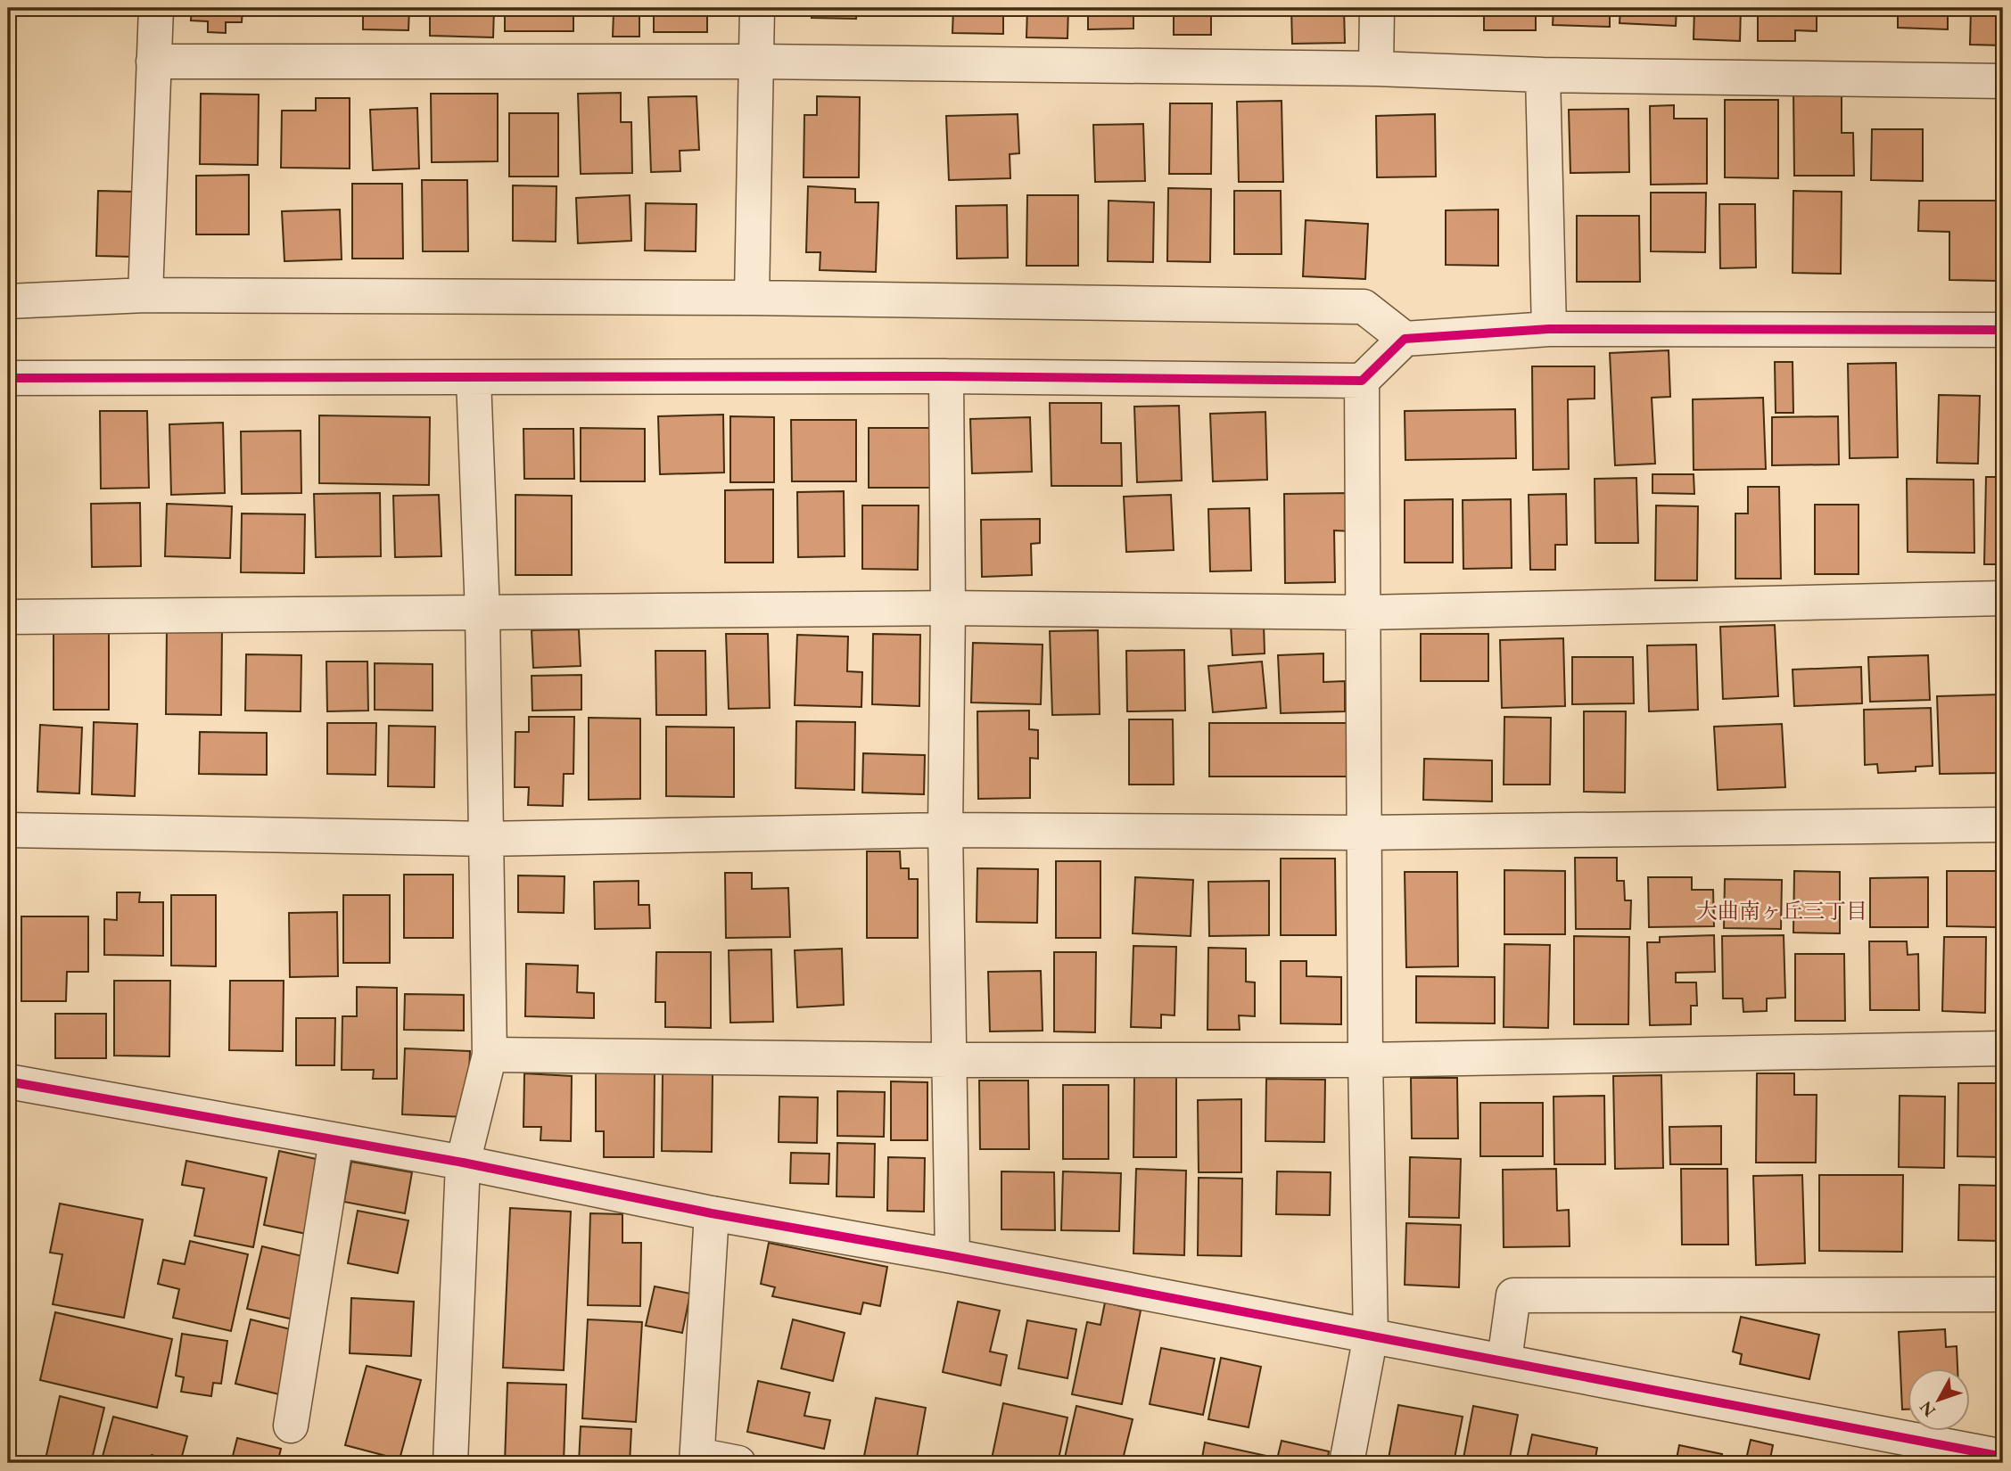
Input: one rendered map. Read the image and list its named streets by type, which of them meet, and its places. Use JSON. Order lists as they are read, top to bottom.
{
  "districts": ["大曲南ヶ丘三丁目"],
  "north": "bottom left"
}
